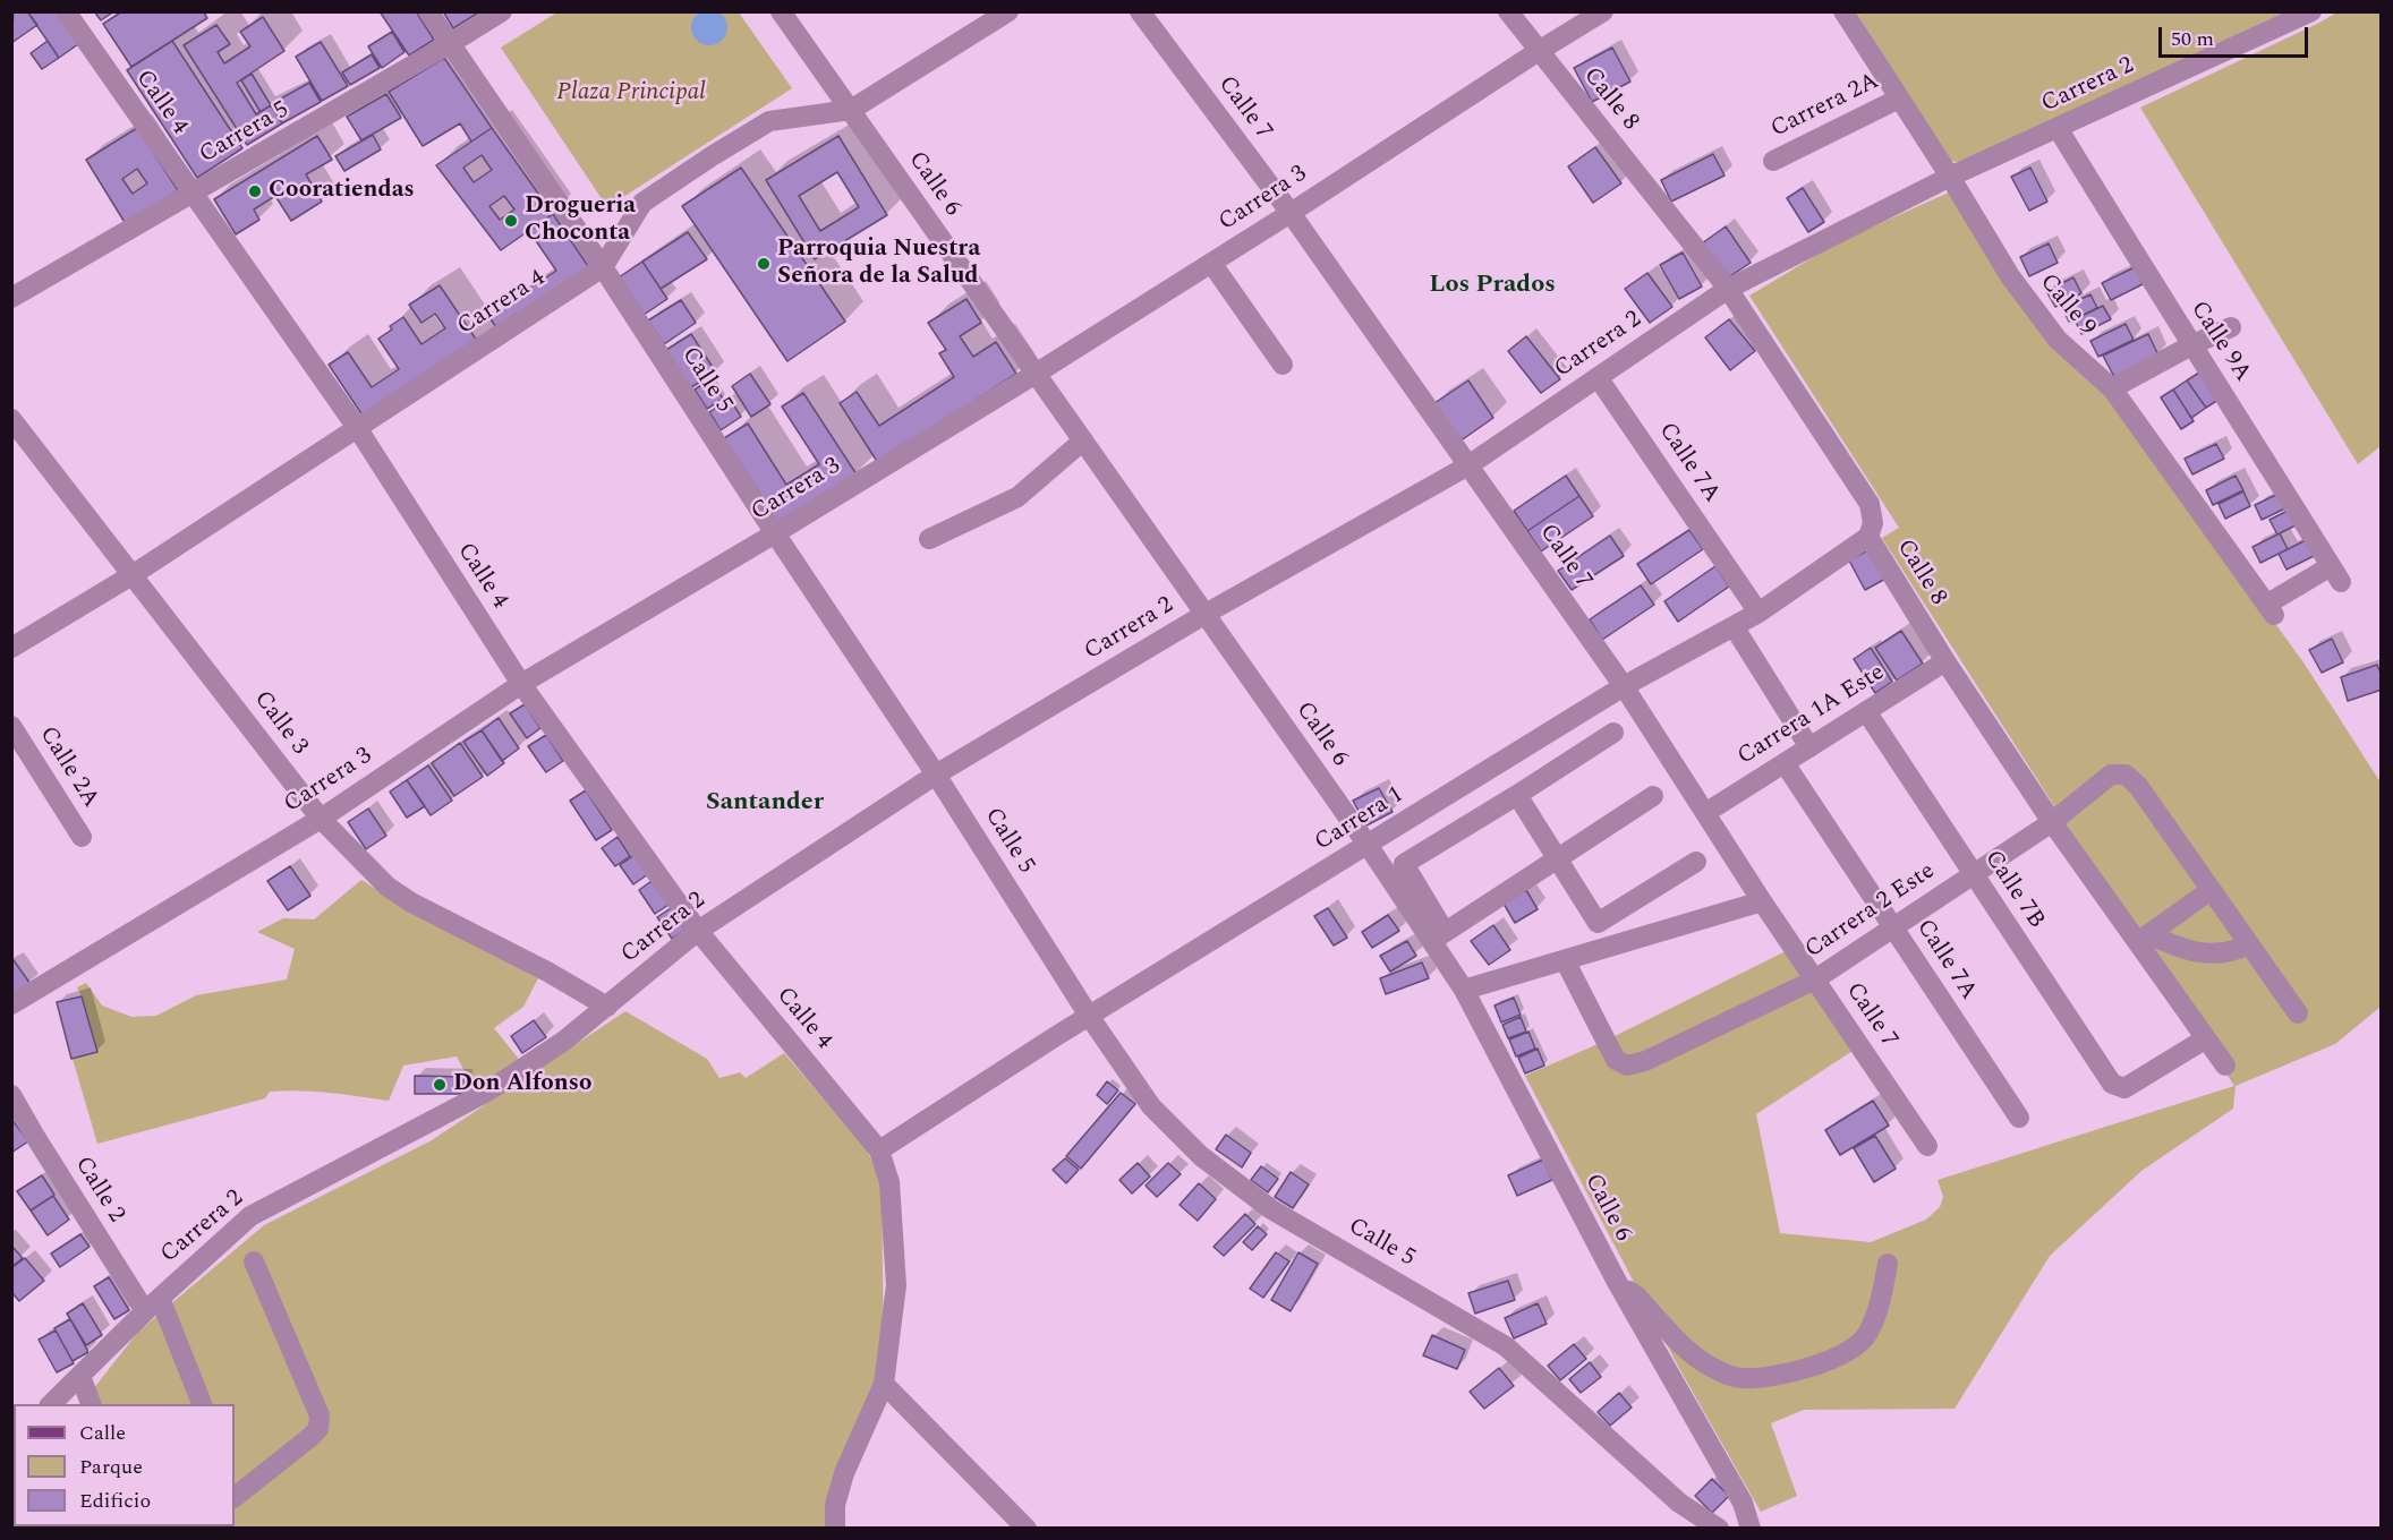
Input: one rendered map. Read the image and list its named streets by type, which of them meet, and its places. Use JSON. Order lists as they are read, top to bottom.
{
  "streets": {
    "street": [
      "Carrera 2",
      "Calle 8",
      "Calle 4",
      "Carrera 2A",
      "Calle 7",
      "Carrera 5",
      "Calle 6",
      "Carrera 3",
      "Carrera 4",
      "Calle 9",
      "Calle 9A",
      "Calle 5",
      "Calle 7A",
      "Carrera 1A Este",
      "Calle 3",
      "Calle 2A",
      "Carrera 1",
      "Calle 7B",
      "Carrera 2 Este",
      "Calle 2"
    ]
  },
  "crossings": [
    ["Carrera 2", "Calle 8"],
    ["Carrera 2", "Calle 4"],
    ["Carrera 2", "Calle 7"],
    ["Carrera 2", "Calle 6"],
    ["Carrera 2", "Calle 9"],
    ["Carrera 2", "Calle 9A"],
    ["Carrera 2", "Calle 5"],
    ["Carrera 2", "Calle 7A"],
    ["Carrera 2", "Calle 3"],
    ["Carrera 2", "Calle 2"],
    ["Calle 8", "Carrera 3"],
    ["Calle 8", "Carrera 1A Este"],
    ["Calle 8", "Carrera 1"],
    ["Calle 8", "Calle 7B"],
    ["Calle 8", "Carrera 2 Este"],
    ["Calle 4", "Carrera 5"],
    ["Calle 4", "Carrera 3"],
    ["Calle 4", "Carrera 4"],
    ["Calle 4", "Carrera 1"],
    ["Carrera 2A", "Calle 9"],
    ["Calle 7", "Carrera 3"],
    ["Calle 7", "Carrera 1A Este"],
    ["Calle 7", "Carrera 1"],
    ["Calle 7", "Carrera 2 Este"],
    ["Carrera 5", "Calle 5"],
    ["Calle 6", "Carrera 3"],
    ["Calle 6", "Carrera 4"],
    ["Calle 6", "Carrera 1"],
    ["Carrera 3", "Calle 5"],
    ["Carrera 3", "Calle 3"],
    ["Carrera 4", "Calle 5"],
    ["Carrera 4", "Calle 3"],
    ["Calle 9", "Calle 9A"],
    ["Calle 5", "Carrera 1"],
    ["Calle 7A", "Carrera 1A Este"],
    ["Calle 7A", "Carrera 1"],
    ["Calle 7A", "Carrera 2 Este"],
    ["Carrera 1A Este", "Calle 7B"],
    ["Calle 7B", "Carrera 2 Este"]
  ],
  "districts": ["Los Prados", "Santander"],
  "parks": ["Plaza Principal"],
  "places": [
    "Cooratiendas",
    "Drogueria Choconta",
    "Parroquia Nuestra Señora de la Salud",
    "Don Alfonso"
  ],
  "legend": ["Calle", "Parque", "Edificio"],
  "scale_bar": "50 m"
}
